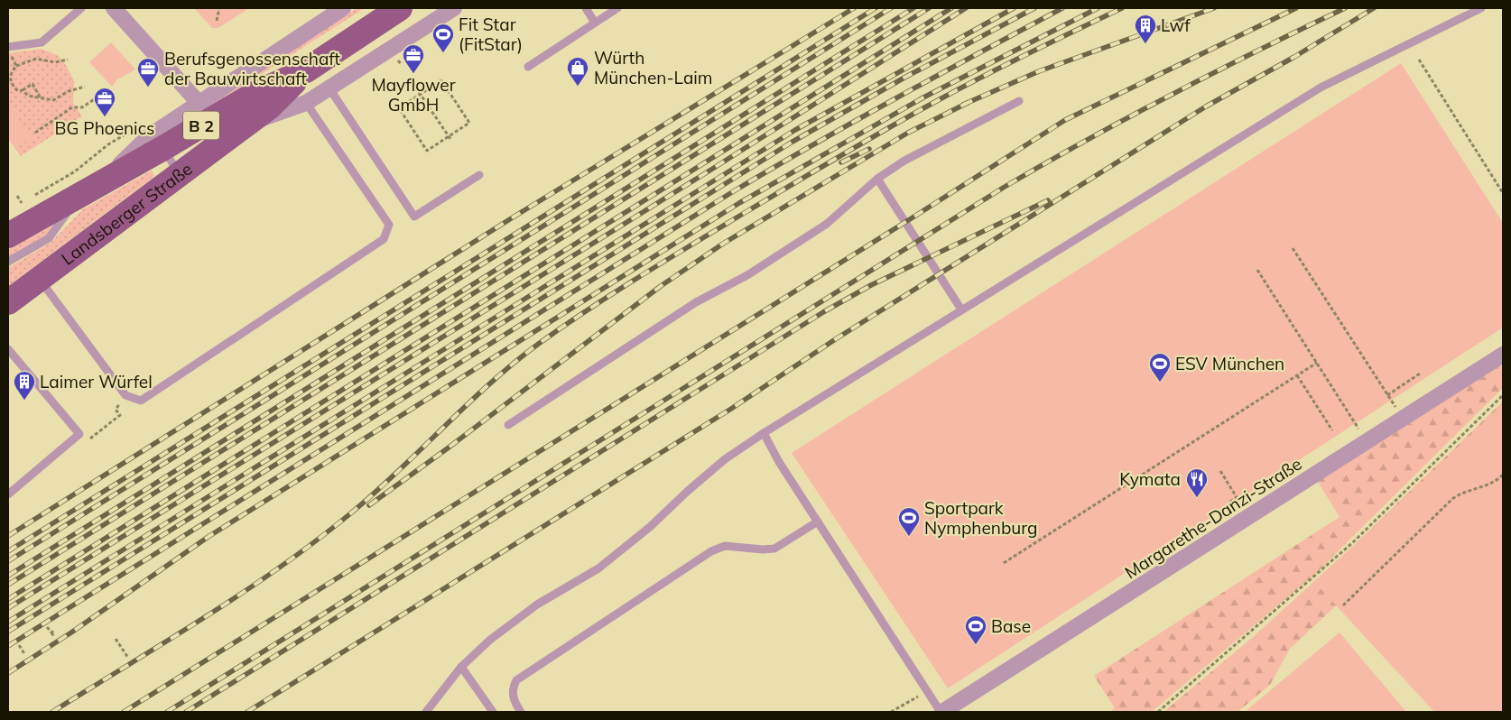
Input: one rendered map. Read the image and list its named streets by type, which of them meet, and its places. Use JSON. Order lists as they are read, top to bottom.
{
  "streets": {
    "main road": ["B 2", "Landsberger Straße"],
    "street": ["Margarethe-Danzi-Straße"]
  },
  "places": {
    "building": ["Lwf", "Laimer Würfel"],
    "sports": [
      "Fit Star (FitStar)",
      "ESV München",
      "Sportpark Nymphenburg",
      "Base"
    ],
    "office": ["Mayflower GmbH", "Berufsgenossenschaft der Bauwirtschaft", "BG Phoenics"],
    "shop": ["Würth München-Laim"],
    "restaurant": ["Kymata"]
  }
}
